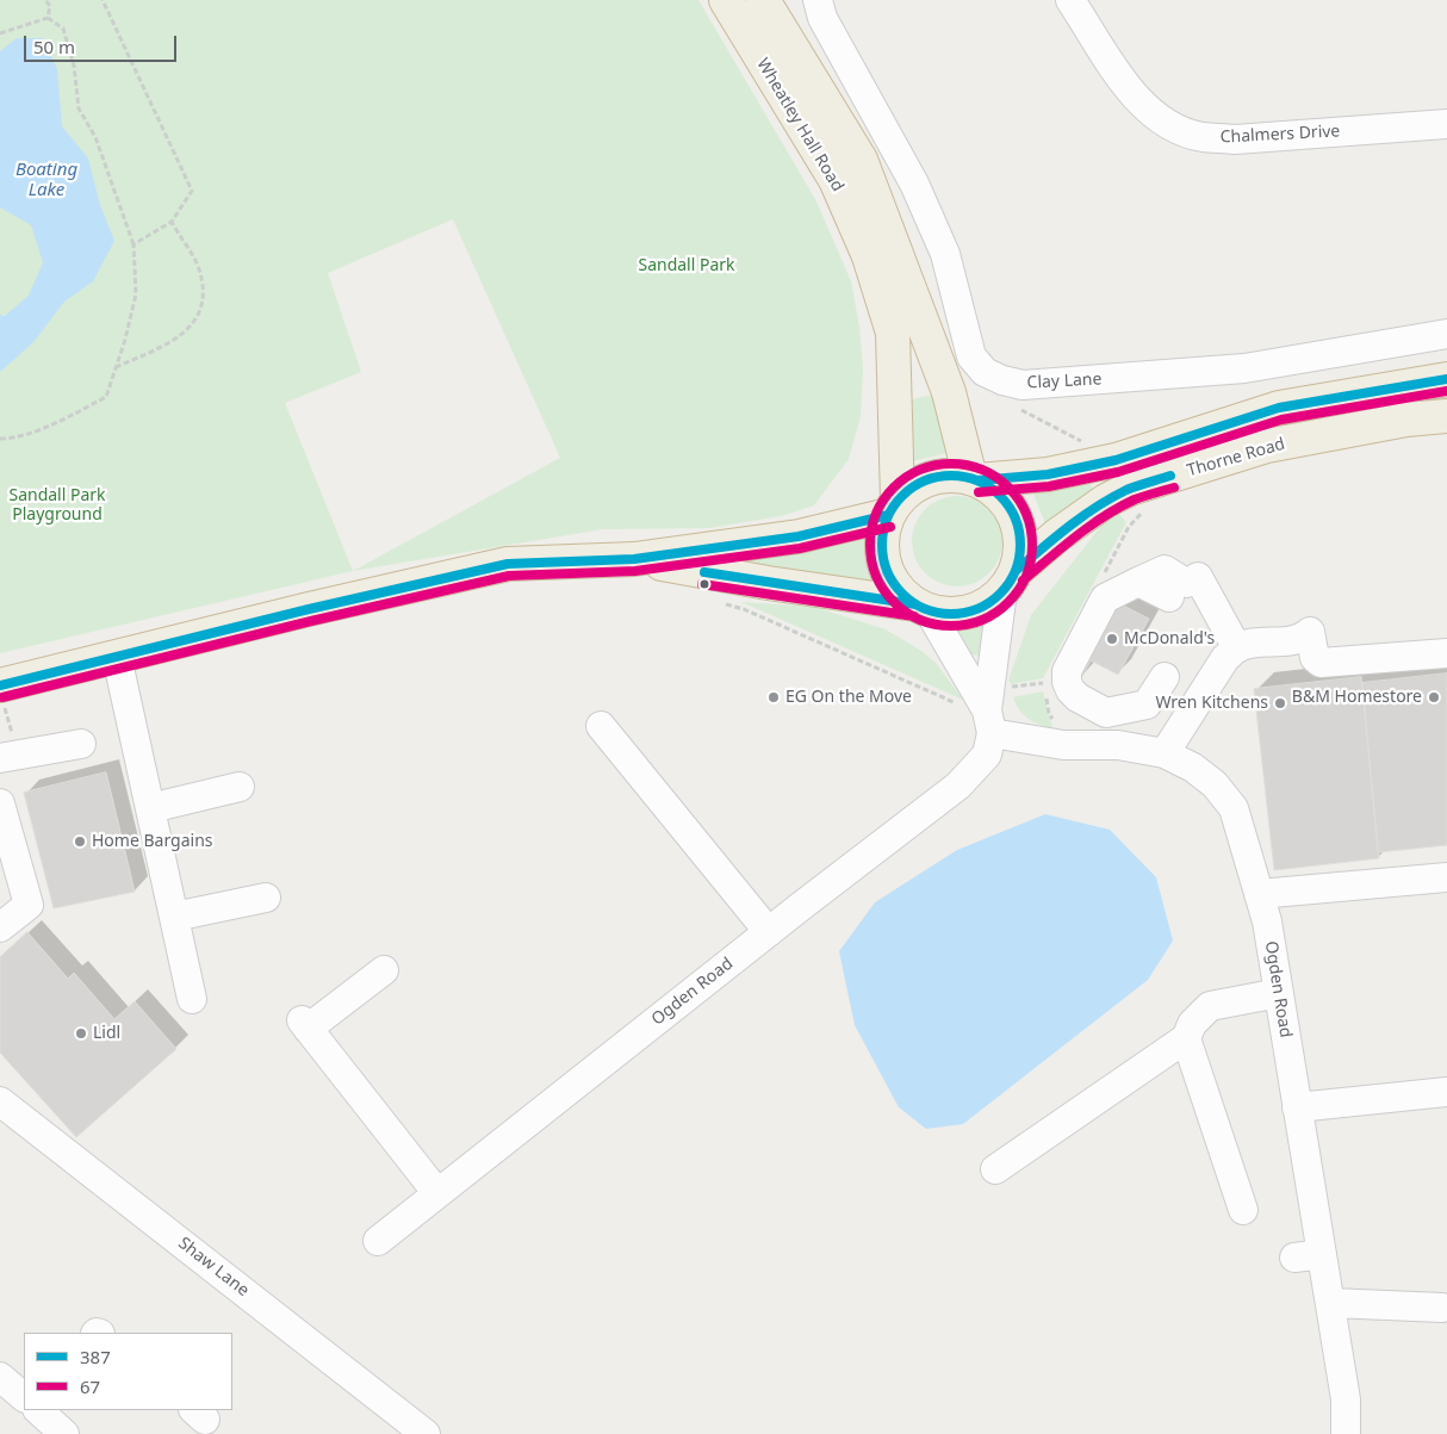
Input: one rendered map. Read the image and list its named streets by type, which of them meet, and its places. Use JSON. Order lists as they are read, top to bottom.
{
  "streets": {
    "highway": ["Wheatley Hall Road", "Thorne Road"],
    "street": [
      "Chalmers Drive",
      "Clay Lane",
      "Ogden Road",
      "Shaw Lane"
    ]
  },
  "crossings": [
    ["Wheatley Hall Road", "Thorne Road"],
    ["Wheatley Hall Road", "Ogden Road"],
    ["Thorne Road", "Ogden Road"]
  ],
  "water": ["Boating Lake"],
  "parks": ["Sandall Park", "Sandall Park Playground"],
  "places": [
    "McDonald's",
    "EG On the Move",
    "B&M Homestore",
    "Wren Kitchens",
    "Home Bargains",
    "Lidl"
  ],
  "lines": ["transit line 387", "transit line 67"],
  "legend": ["387", "67"],
  "scale_bar": "50 m"
}
